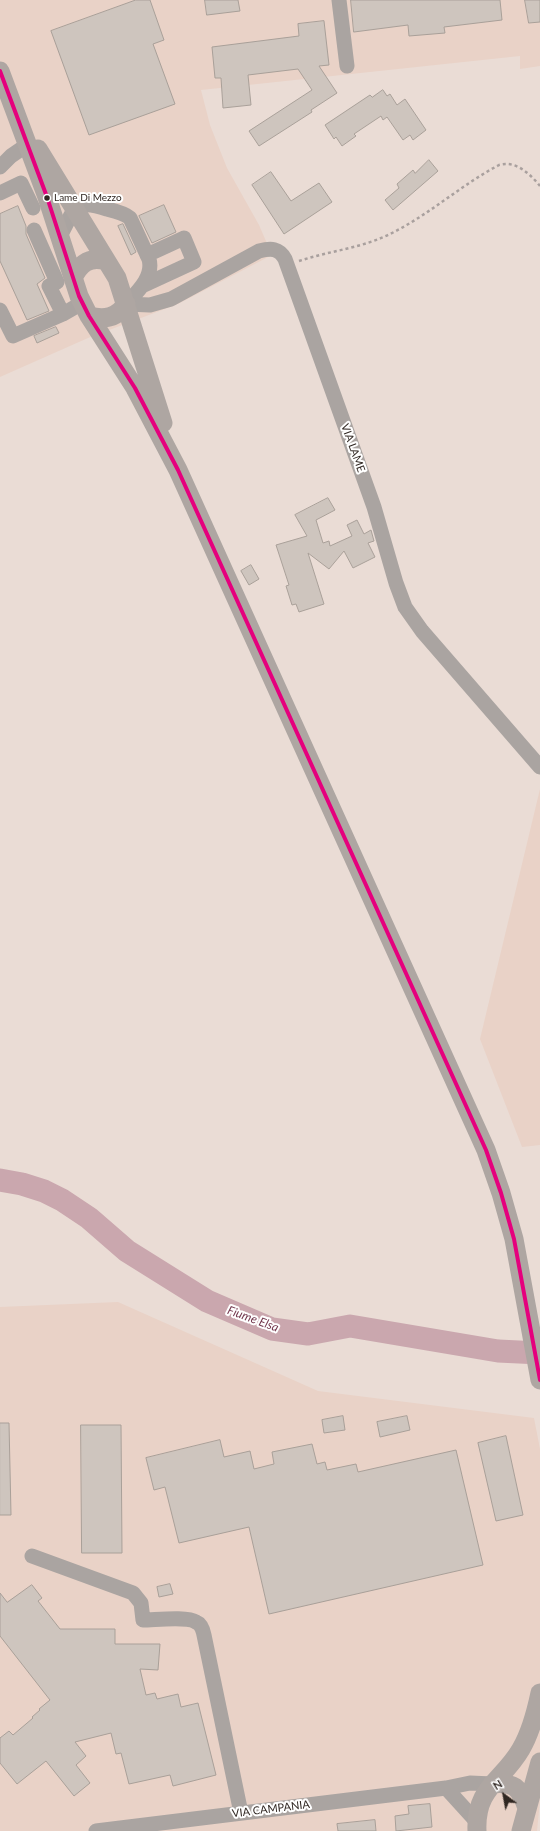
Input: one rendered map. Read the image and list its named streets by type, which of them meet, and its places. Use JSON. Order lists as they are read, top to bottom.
{
  "streets": {
    "street": ["VIA LAME", "VIA CAMPANIA"]
  },
  "water": ["Fiume Elsa"],
  "places": ["Lame Di Mezzo"],
  "north": "top left"
}
